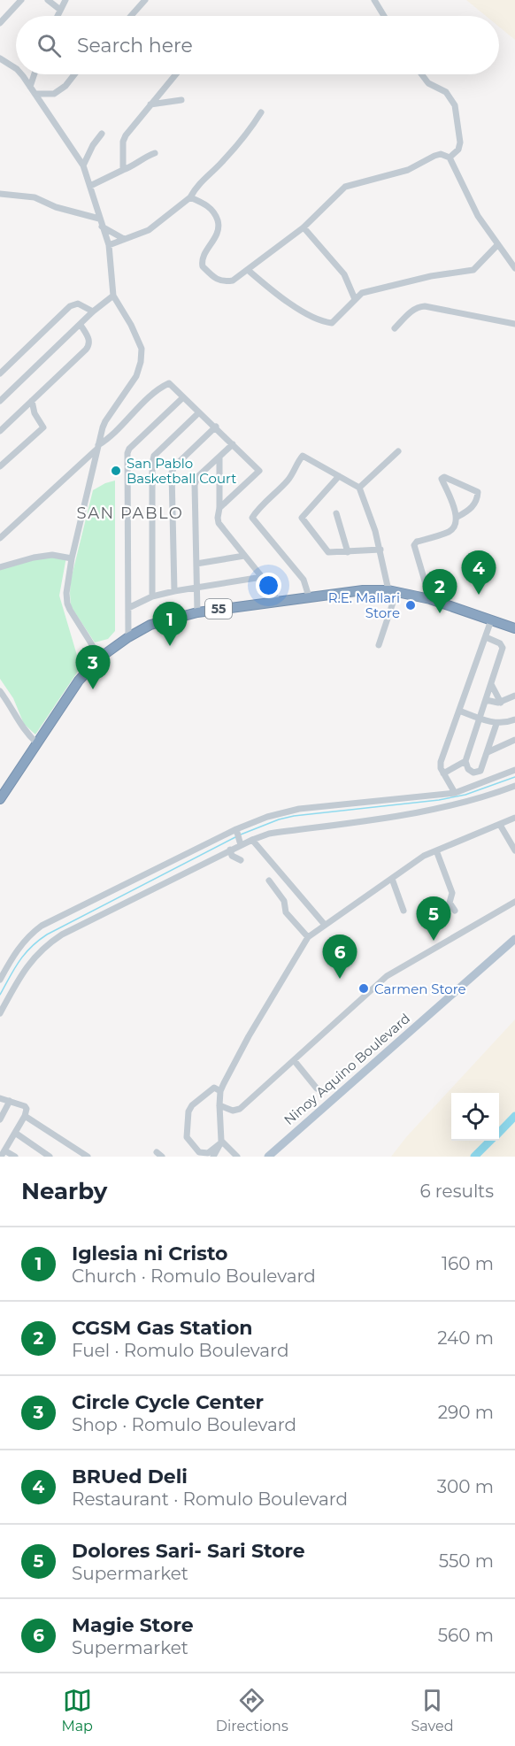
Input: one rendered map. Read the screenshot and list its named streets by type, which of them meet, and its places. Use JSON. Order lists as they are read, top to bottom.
{
  "streets": {
    "highway": ["55"],
    "main road": ["Ninoy Aquino Boulevard"]
  },
  "districts": ["SAN PABLO"],
  "places": ["San Pablo Basketball Court", "R.E. Mallari Store", "Carmen Store"],
  "page": {
    "search": "Search here",
    "pins": [
      "4",
      "2",
      "1",
      "3",
      "5",
      "6"
    ],
    "heading": ["Nearby", "6 results"],
    "list": [
      {
        "mark": "1",
        "name": "Iglesia ni Cristo",
        "note": "Church · Romulo Boulevard",
        "value": "160 m"
      },
      {
        "mark": "2",
        "name": "CGSM Gas Station",
        "note": "Fuel · Romulo Boulevard",
        "value": "240 m"
      },
      {
        "mark": "3",
        "name": "Circle Cycle Center",
        "note": "Shop · Romulo Boulevard",
        "value": "290 m"
      },
      {
        "mark": "4",
        "name": "BRUed Deli",
        "note": "Restaurant · Romulo Boulevard",
        "value": "300 m"
      },
      {
        "mark": "5",
        "name": "Dolores Sari- Sari Store",
        "note": "Supermarket",
        "value": "550 m"
      },
      {
        "mark": "6",
        "name": "Magie Store",
        "note": "Supermarket",
        "value": "560 m"
      }
    ],
    "nav": ["Map", "Directions", "Saved"]
  }
}
